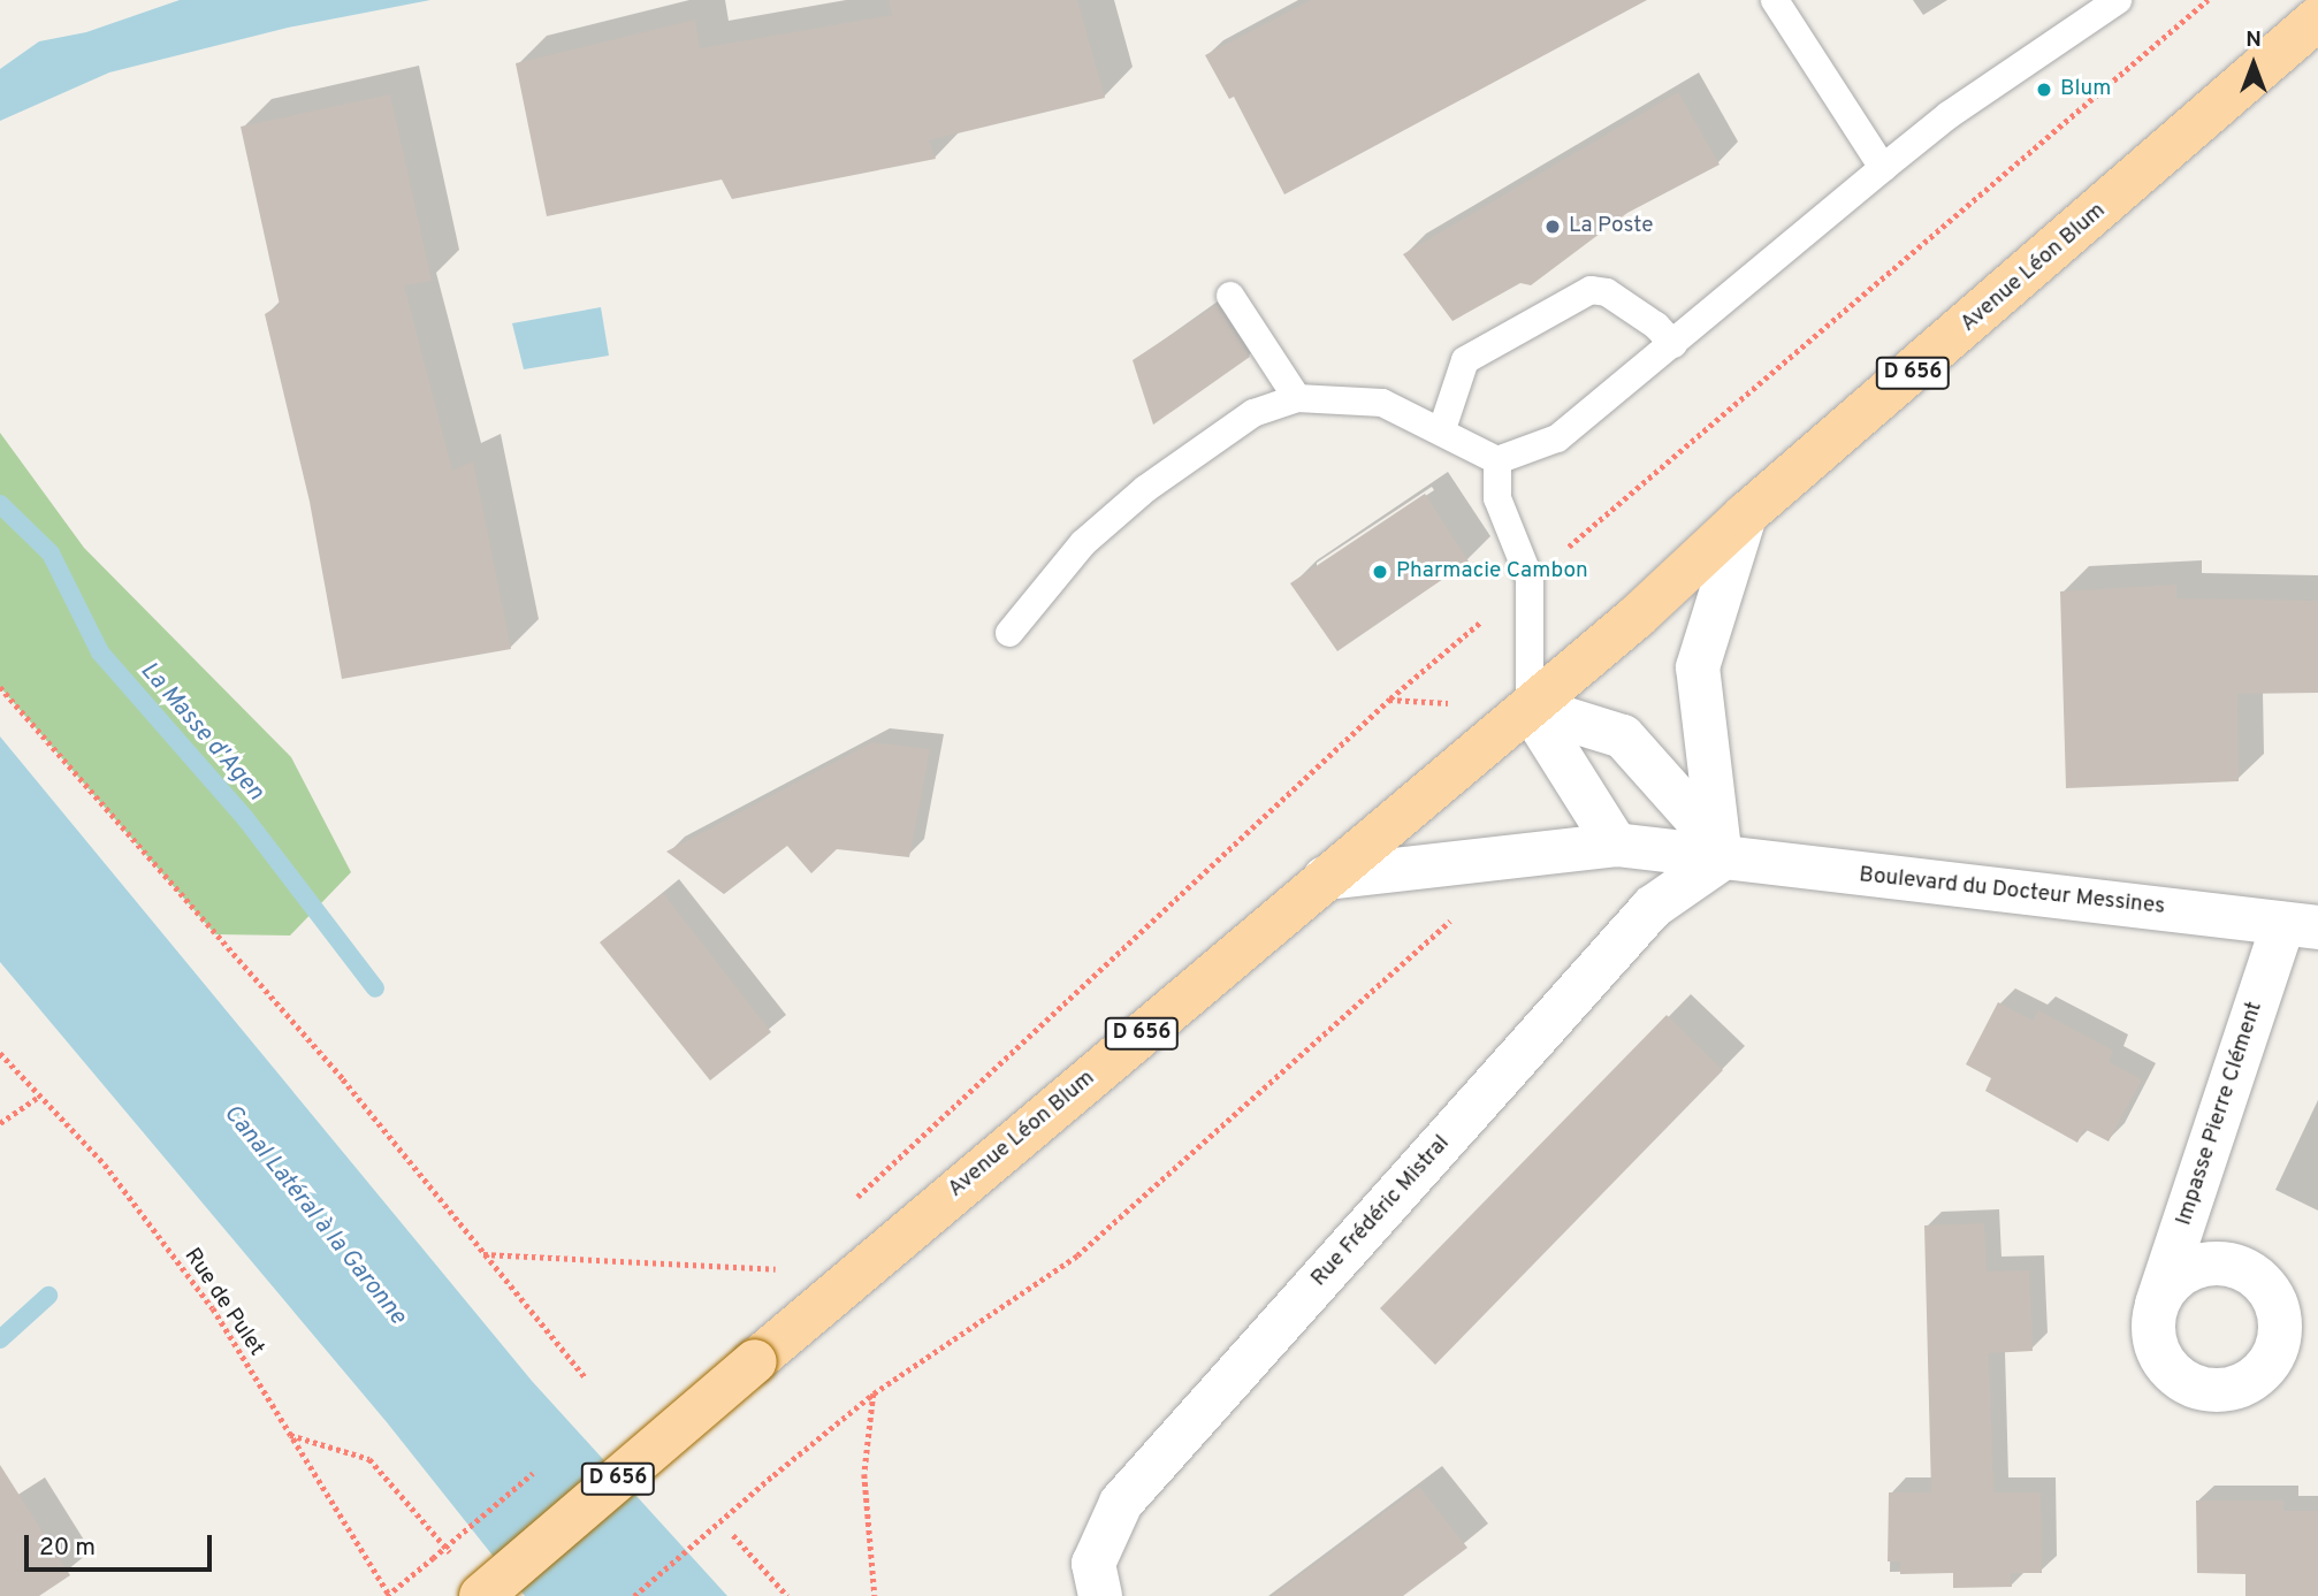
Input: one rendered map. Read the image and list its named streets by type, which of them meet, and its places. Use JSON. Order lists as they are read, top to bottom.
{
  "streets": {
    "main road": ["Avenue Léon Blum", "D 656"],
    "street": ["Boulevard du Docteur Messines", "Impasse Pierre Clément", "Rue Frédéric Mistral"],
    "path": ["Rue de Pulet"]
  },
  "crossings": [
    ["Boulevard du Docteur Messines", "Impasse Pierre Clément"],
    ["Boulevard du Docteur Messines", "Rue Frédéric Mistral"]
  ],
  "water": ["La Masse d'Agen", "Canal Latéral à la Garonne"],
  "places": ["Blum", "La Poste", "Pharmacie Cambon"],
  "scale_bar": "20 m",
  "north": "top"
}
